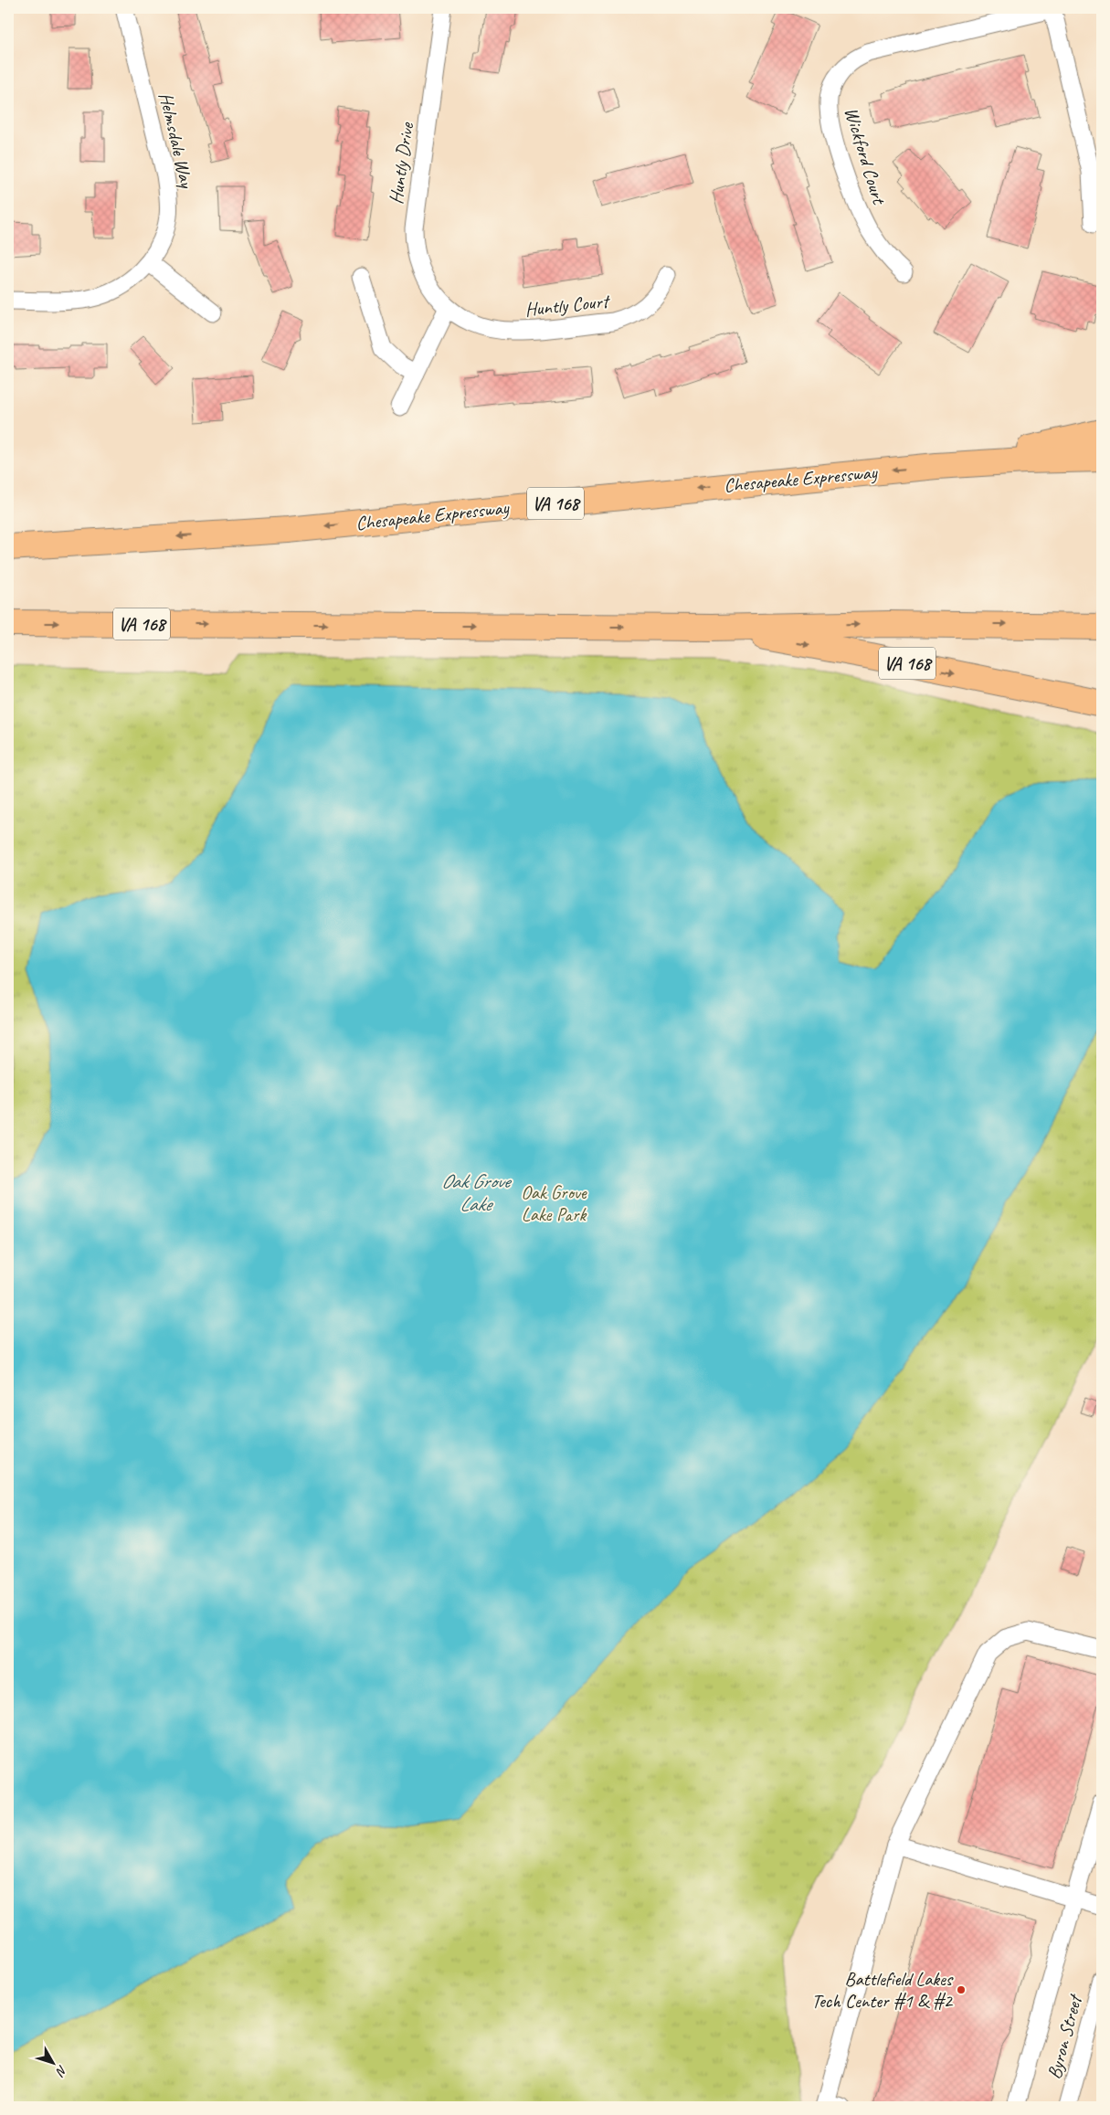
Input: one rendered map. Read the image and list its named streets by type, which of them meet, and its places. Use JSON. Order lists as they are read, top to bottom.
{
  "streets": {
    "highway": ["Chesapeake Expressway", "VA 168"],
    "street": [
      "Helmsdale Way",
      "Wickford Court",
      "Huntly Drive",
      "Huntly Court",
      "Byron Street"
    ]
  },
  "crossings": [
    ["Huntly Drive", "Huntly Court"]
  ],
  "water": ["Oak Grove Lake"],
  "parks": ["Oak Grove Lake Park"],
  "places": ["Battlefield Lakes Tech Center #1 & #2"],
  "north": "bottom right"
}
